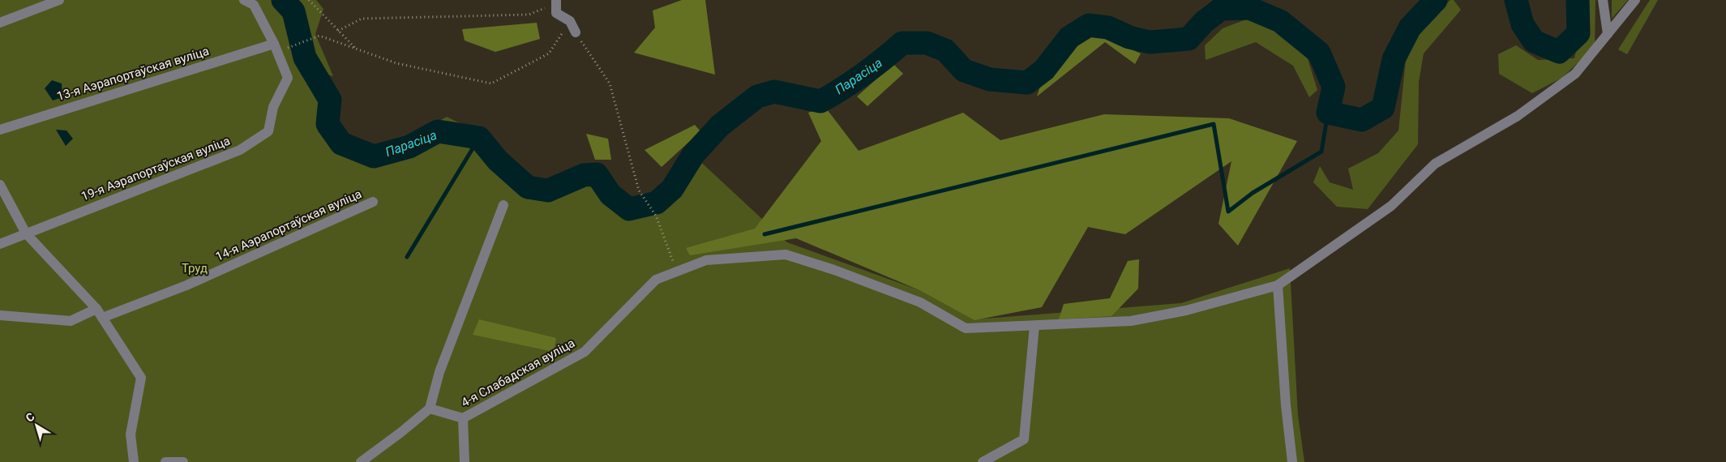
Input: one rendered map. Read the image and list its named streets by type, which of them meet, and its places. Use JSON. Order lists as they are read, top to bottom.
{
  "streets": {
    "lane": [
      "13-я Аэрапортаўская вуліца",
      "19-я Аэрапортаўская вуліца",
      "14-я Аэрапортаўская вуліца",
      "4-я Слабадская вуліца"
    ]
  },
  "crossings": [
    ["13-я Аэрапортаўская вуліца", "19-я Аэрапортаўская вуліца"]
  ],
  "water": ["Парасіца"],
  "parks": ["Труд"],
  "north": "top left"
}
